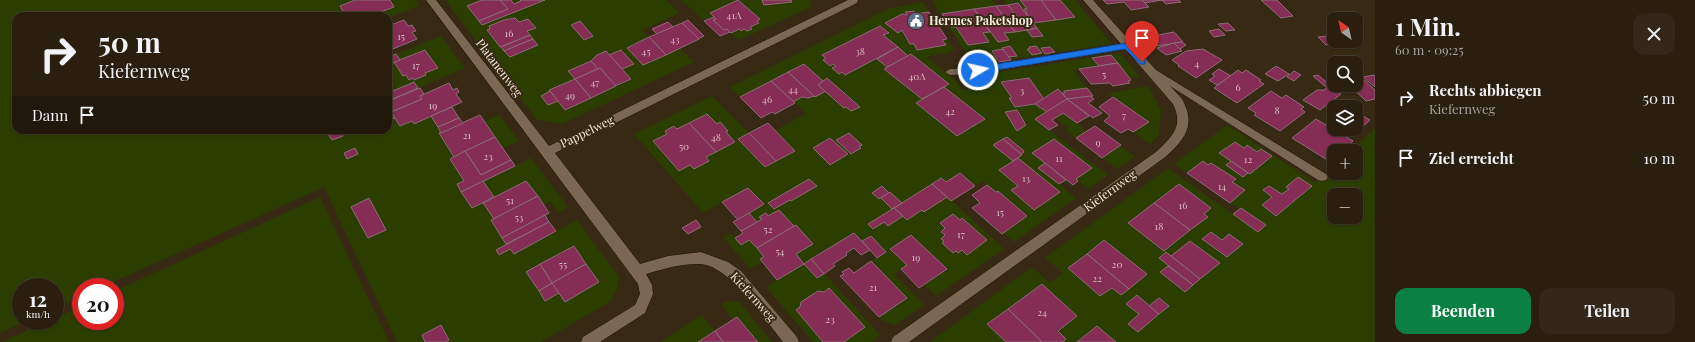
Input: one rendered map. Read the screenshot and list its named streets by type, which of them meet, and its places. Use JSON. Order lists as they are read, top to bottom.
{
  "streets": {
    "street": ["Platanenweg", "Pappelweg", "Kiefernweg"]
  },
  "crossings": [
    ["Platanenweg", "Pappelweg"],
    ["Pappelweg", "Kiefernweg"]
  ],
  "places": {
    "public building": ["Hermes Paketshop"]
  },
  "house_numbers": [
    "41A",
    "16",
    "15",
    "43",
    "45",
    "38",
    "4",
    "17",
    "5",
    "40A",
    "47",
    "6",
    "44",
    "3",
    "49",
    "46",
    "19",
    "8",
    "42",
    "7",
    "21",
    "48",
    "9",
    "50",
    "23",
    "11",
    "12",
    "13",
    "14",
    "51",
    "16",
    "15",
    "53",
    "18",
    "52",
    "17",
    "54",
    "19",
    "55",
    "20",
    "22",
    "21",
    "24",
    "23"
  ],
  "north": "top left",
  "page": {
    "heading": ["1 Min.", "60 m · 09:25"],
    "map_buttons": ["+", "−"],
    "turn": ["50 m", "Kiefernweg"],
    "list": [
      {
        "name": "Rechts abbiegen",
        "note": "Kiefernweg",
        "value": "50 m"
      },
      {
        "name": "Ziel erreicht",
        "value": "10 m"
      }
    ],
    "then": "Dann",
    "speed": "12 km/h",
    "limit": "20",
    "buttons": ["Beenden", "Teilen"]
  }
}
